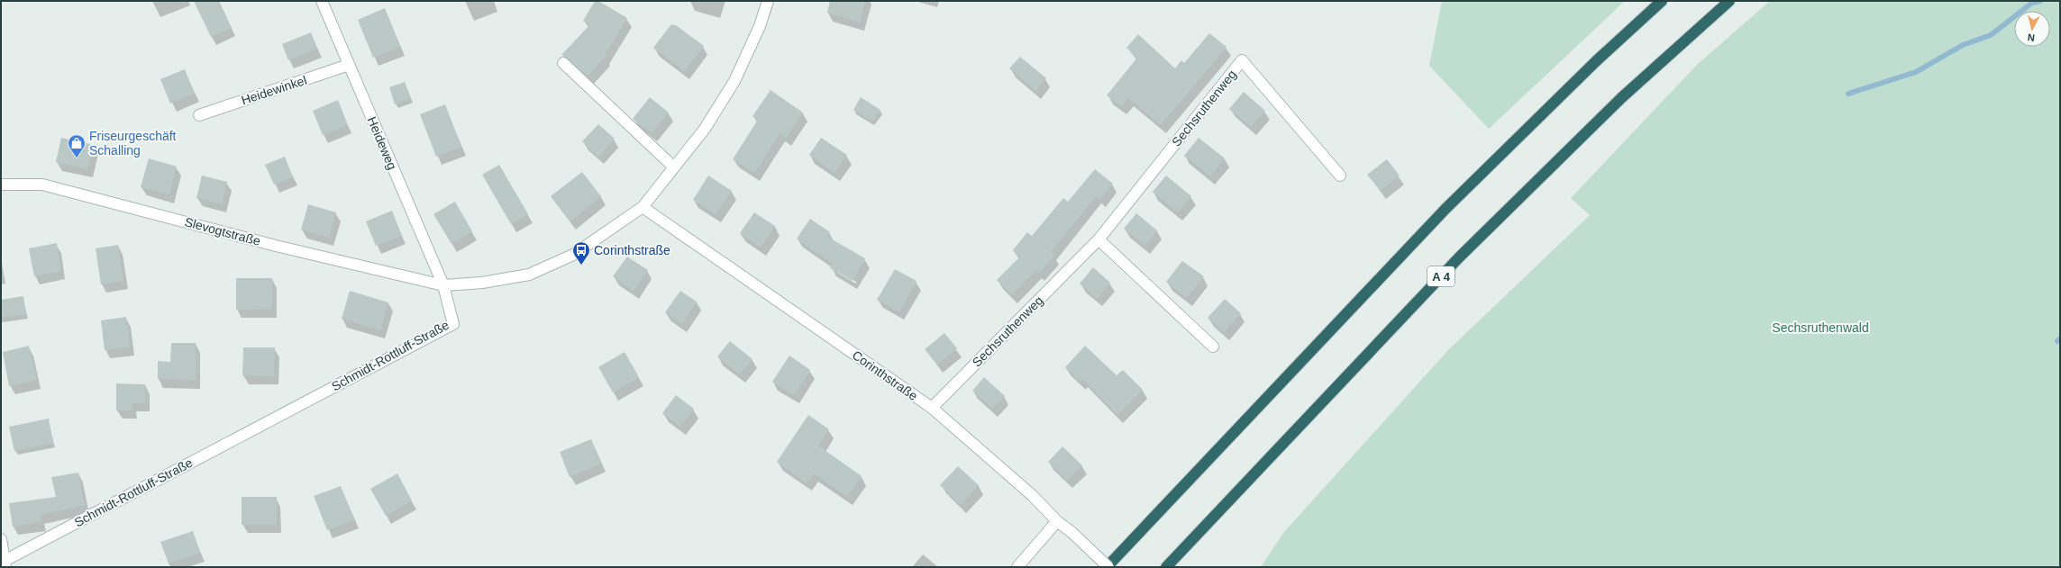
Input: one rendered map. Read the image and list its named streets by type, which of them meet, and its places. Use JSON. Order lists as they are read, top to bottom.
{
  "streets": {
    "highway": ["A 4"],
    "street": [
      "Heidewinkel",
      "Sechsruthenweg",
      "Heideweg",
      "Slevogtstraße",
      "Schmidt-Rottluff-Straße",
      "Corinthstraße"
    ]
  },
  "crossings": [
    ["Heidewinkel", "Heideweg"],
    ["Sechsruthenweg", "Corinthstraße"],
    ["Heideweg", "Slevogtstraße"],
    ["Heideweg", "Schmidt-Rottluff-Straße"],
    ["Slevogtstraße", "Schmidt-Rottluff-Straße"]
  ],
  "parks": ["Sechsruthenwald"],
  "places": {
    "shop": ["Friseurgeschäft Schalling"],
    "bus stop": ["Corinthstraße"]
  },
  "north": "bottom"
}
